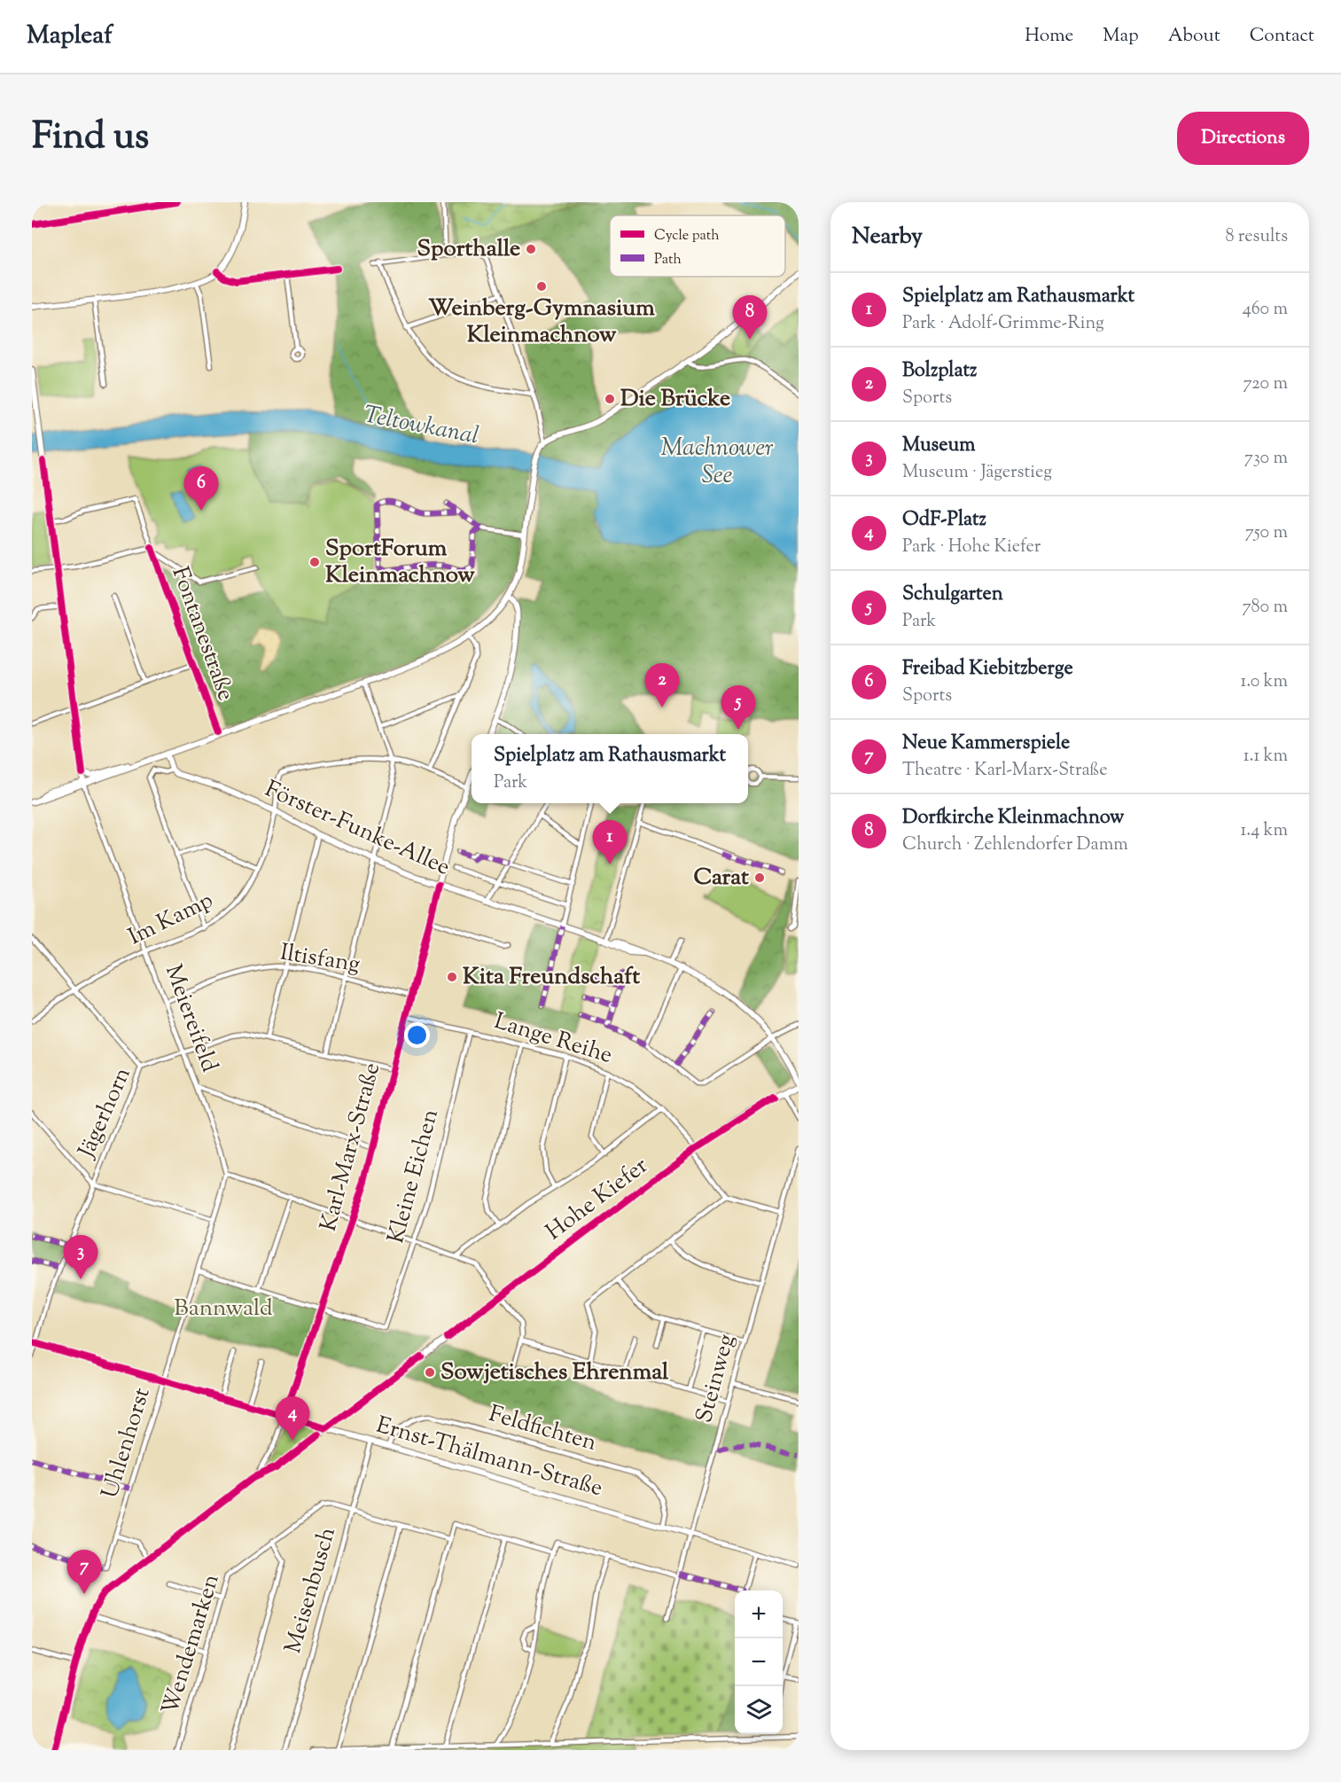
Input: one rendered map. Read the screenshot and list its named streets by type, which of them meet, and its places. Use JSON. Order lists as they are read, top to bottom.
{
  "streets": {
    "street": [
      "Fontanestraße",
      "Förster-Funke-Allee",
      "Im Kamp",
      "Iltisfang",
      "Meiereifeld",
      "Lange Reihe",
      "Jägerhorn",
      "Karl-Marx-Straße",
      "Kleine Eichen",
      "Hohe Kiefer",
      "Steinweg",
      "Feldfichten",
      "Uhlenhorst",
      "Ernst-Thälmann-Straße",
      "Meisenbusch",
      "Wendemarken"
    ]
  },
  "crossings": [
    ["Förster-Funke-Allee", "Im Kamp"],
    ["Förster-Funke-Allee", "Karl-Marx-Straße"],
    ["Förster-Funke-Allee", "Hohe Kiefer"],
    ["Im Kamp", "Meiereifeld"],
    ["Iltisfang", "Meiereifeld"],
    ["Iltisfang", "Karl-Marx-Straße"],
    ["Meiereifeld", "Jägerhorn"],
    ["Meiereifeld", "Uhlenhorst"],
    ["Lange Reihe", "Karl-Marx-Straße"],
    ["Lange Reihe", "Kleine Eichen"],
    ["Lange Reihe", "Hohe Kiefer"],
    ["Jägerhorn", "Karl-Marx-Straße"],
    ["Jägerhorn", "Ernst-Thälmann-Straße"],
    ["Karl-Marx-Straße", "Kleine Eichen"],
    ["Karl-Marx-Straße", "Hohe Kiefer"],
    ["Karl-Marx-Straße", "Ernst-Thälmann-Straße"],
    ["Hohe Kiefer", "Ernst-Thälmann-Straße"],
    ["Steinweg", "Ernst-Thälmann-Straße"],
    ["Feldfichten", "Ernst-Thälmann-Straße"],
    ["Uhlenhorst", "Ernst-Thälmann-Straße"],
    ["Ernst-Thälmann-Straße", "Meisenbusch"],
    ["Meisenbusch", "Wendemarken"]
  ],
  "water": ["Teltowkanal", "Machnower See"],
  "parks": ["Bannwald"],
  "places": [
    "Sporthalle",
    "Weinberg-Gymnasium Kleinmachnow",
    "Die Brücke",
    "SportForum Kleinmachnow",
    "Carat",
    "Kita Freundschaft",
    "Sowjetisches Ehrenmal"
  ],
  "legend": ["Cycle path", "Path"],
  "page": {
    "header": "Mapleaf",
    "nav": [
      "Home",
      "Map",
      "About",
      "Contact"
    ],
    "title": "Find us",
    "buttons": "Directions",
    "heading": ["Nearby", "8 results"],
    "list": [
      {
        "mark": "1",
        "name": "Spielplatz am Rathausmarkt",
        "note": "Park · Adolf-Grimme-Ring",
        "value": "460 m"
      },
      {
        "mark": "2",
        "name": "Bolzplatz",
        "note": "Sports",
        "value": "720 m"
      },
      {
        "mark": "3",
        "name": "Museum",
        "note": "Museum · Jägerstieg",
        "value": "730 m"
      },
      {
        "mark": "4",
        "name": "OdF-Platz",
        "note": "Park · Hohe Kiefer",
        "value": "750 m"
      },
      {
        "mark": "5",
        "name": "Schulgarten",
        "note": "Park",
        "value": "780 m"
      },
      {
        "mark": "6",
        "name": "Freibad Kiebitzberge",
        "note": "Sports",
        "value": "1.0 km"
      },
      {
        "mark": "7",
        "name": "Neue Kammerspiele",
        "note": "Theatre · Karl-Marx-Straße",
        "value": "1.1 km"
      },
      {
        "mark": "8",
        "name": "Dorfkirche Kleinmachnow",
        "note": "Church · Zehlendorfer Damm",
        "value": "1.4 km"
      }
    ],
    "pins": [
      "8",
      "6",
      "2",
      "5",
      "1",
      "3",
      "4",
      "7"
    ],
    "popup": ["Spielplatz am Rathausmarkt", "Park"],
    "map_buttons": ["+", "−"]
  }
}
